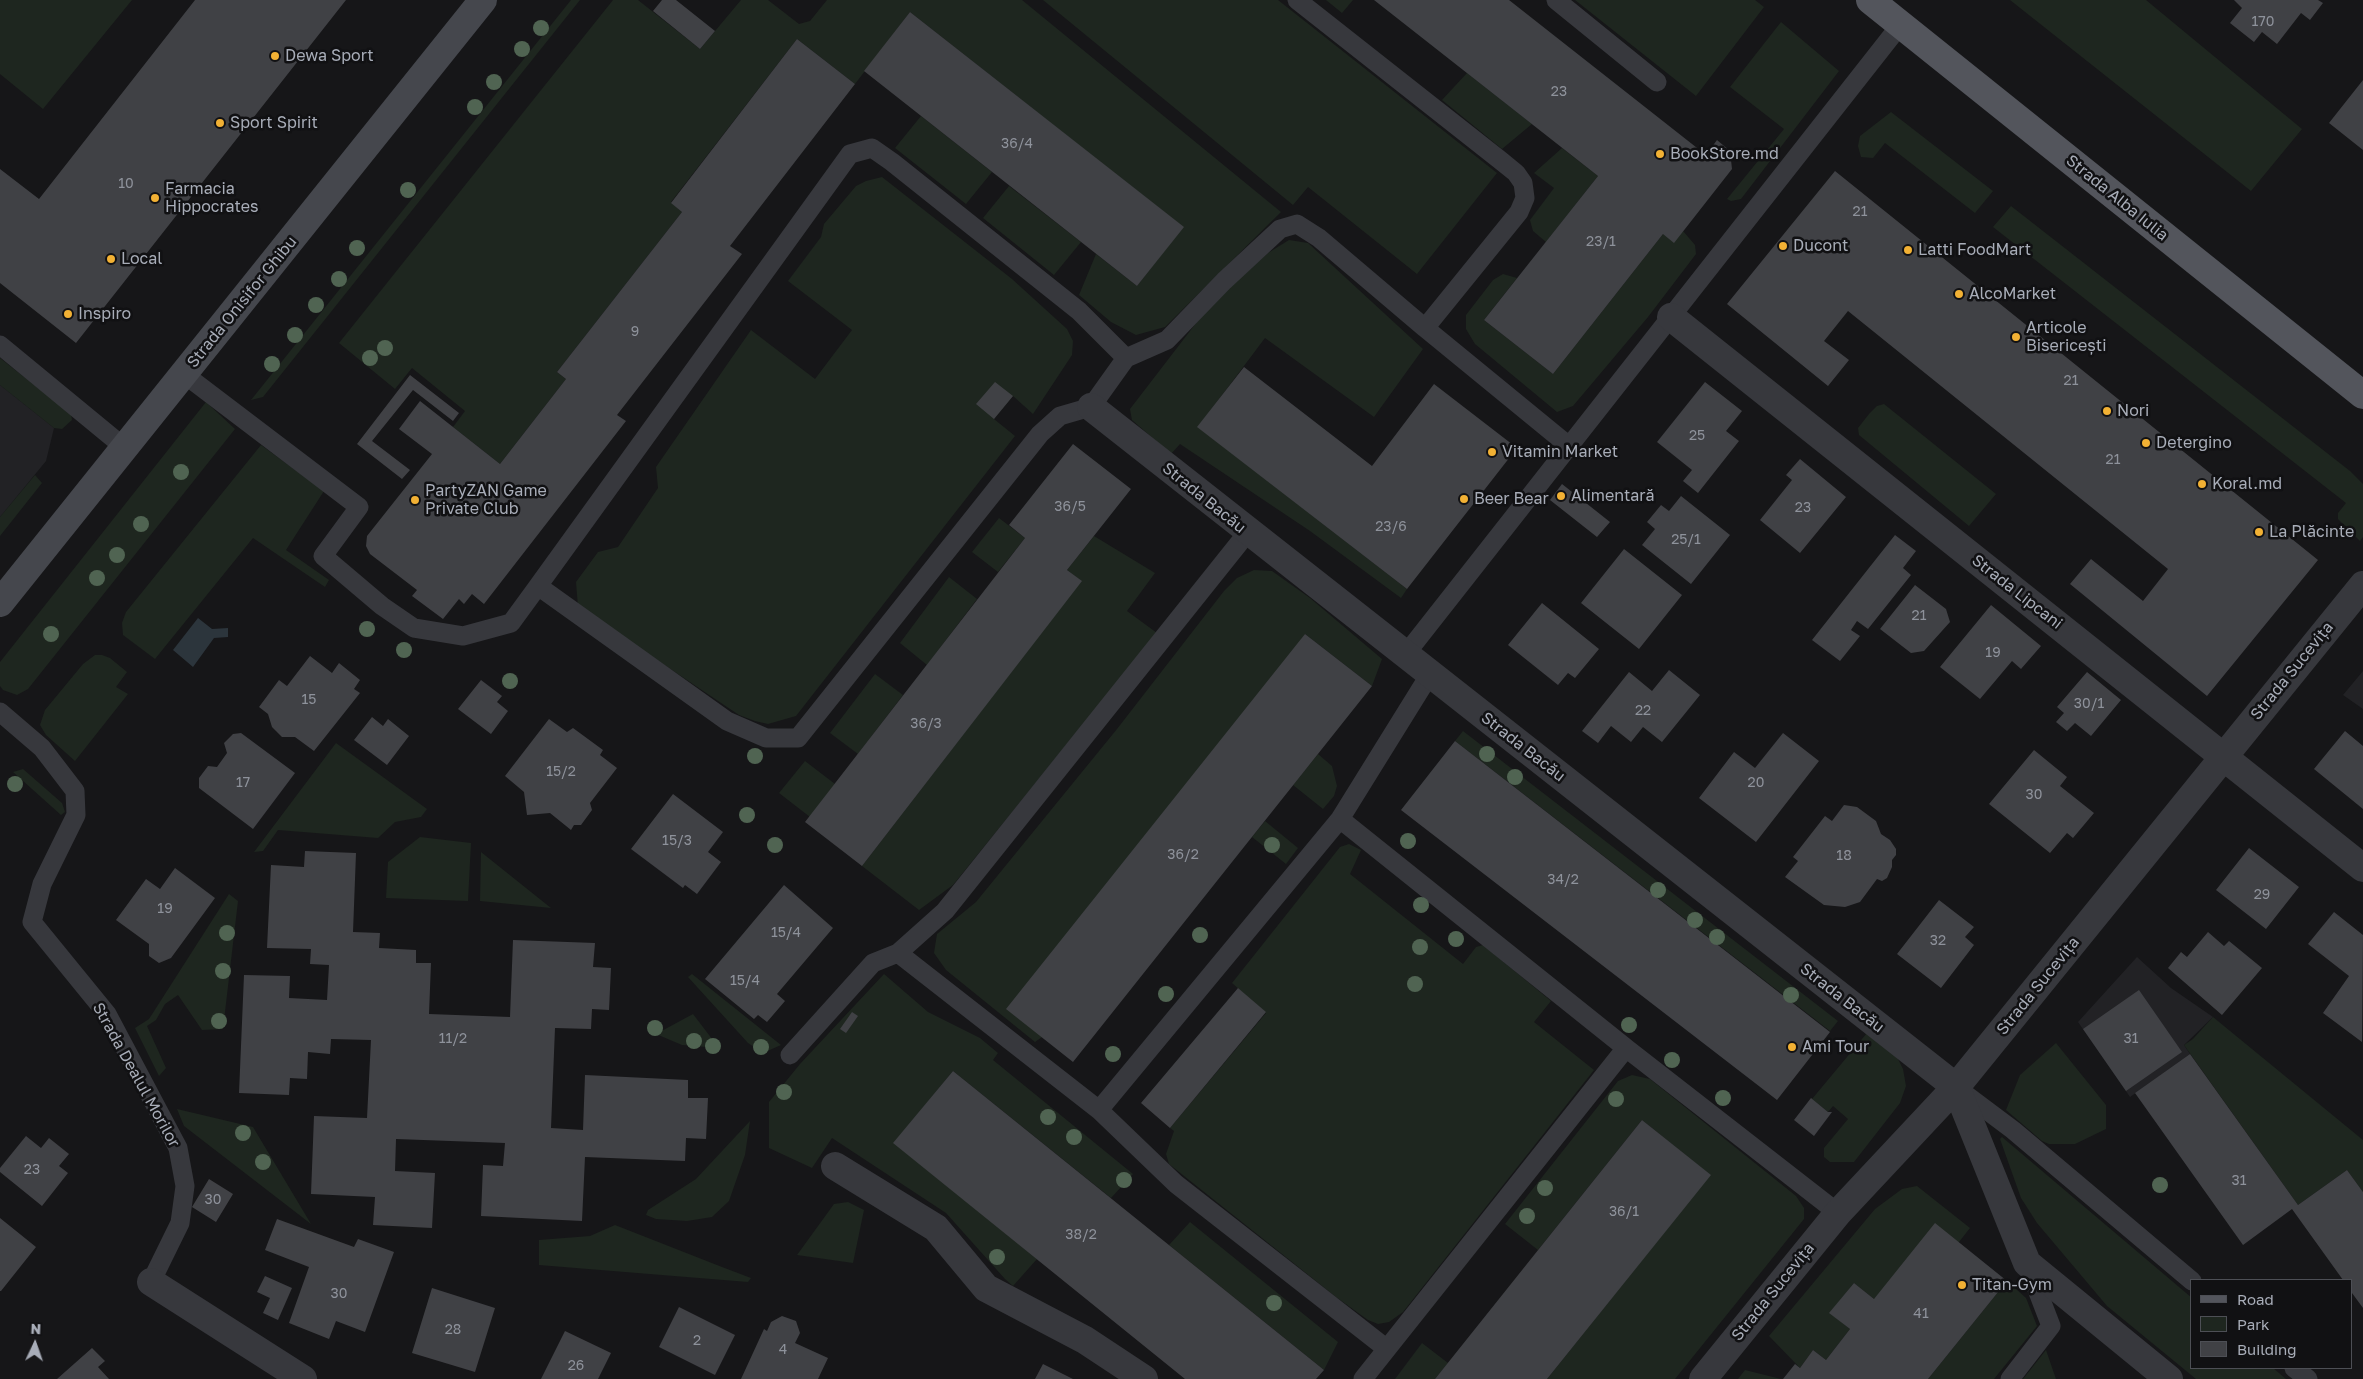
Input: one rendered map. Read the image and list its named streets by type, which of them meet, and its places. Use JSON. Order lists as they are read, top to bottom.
{
  "streets": {
    "main road": ["Strada Alba Iulia"],
    "street": [
      "Strada Onisifor Ghibu",
      "Strada Bacău",
      "Strada Lipcani",
      "Strada Sucevița",
      "Strada Dealul Morilor"
    ]
  },
  "crossings": [
    ["Strada Bacău", "Strada Sucevița"],
    ["Strada Lipcani", "Strada Sucevița"]
  ],
  "places": [
    "Dewa Sport",
    "Sport Spirit",
    "BookStore.md",
    "Farmacia Hippocrates",
    "Ducont",
    "Latti FoodMart",
    "Local",
    "AlcoMarket",
    "Inspiro",
    "Articole Bisericești",
    "Nori",
    "Detergino",
    "Vitamin Market",
    "Koral.md",
    "Alimentară",
    "Beer Bear",
    "PartyZAN Game Private Club",
    "La Plăcinte",
    "Ami Tour",
    "Titan-Gym"
  ],
  "house_numbers": [
    "170",
    "23",
    "36/4",
    "10",
    "21",
    "23/1",
    "9",
    "21",
    "25",
    "21",
    "36/5",
    "23",
    "23/6",
    "25/1",
    "21",
    "19",
    "15",
    "30/1",
    "22",
    "36/3",
    "15/2",
    "17",
    "20",
    "30",
    "15/3",
    "36/2",
    "18",
    "34/2",
    "29",
    "19",
    "15/4",
    "32",
    "15/4",
    "11/2",
    "31",
    "23",
    "31",
    "30",
    "36/1",
    "38/2",
    "30",
    "41",
    "28",
    "2",
    "4",
    "26"
  ],
  "legend": ["Road", "Park", "Building"],
  "north": "top"
}
